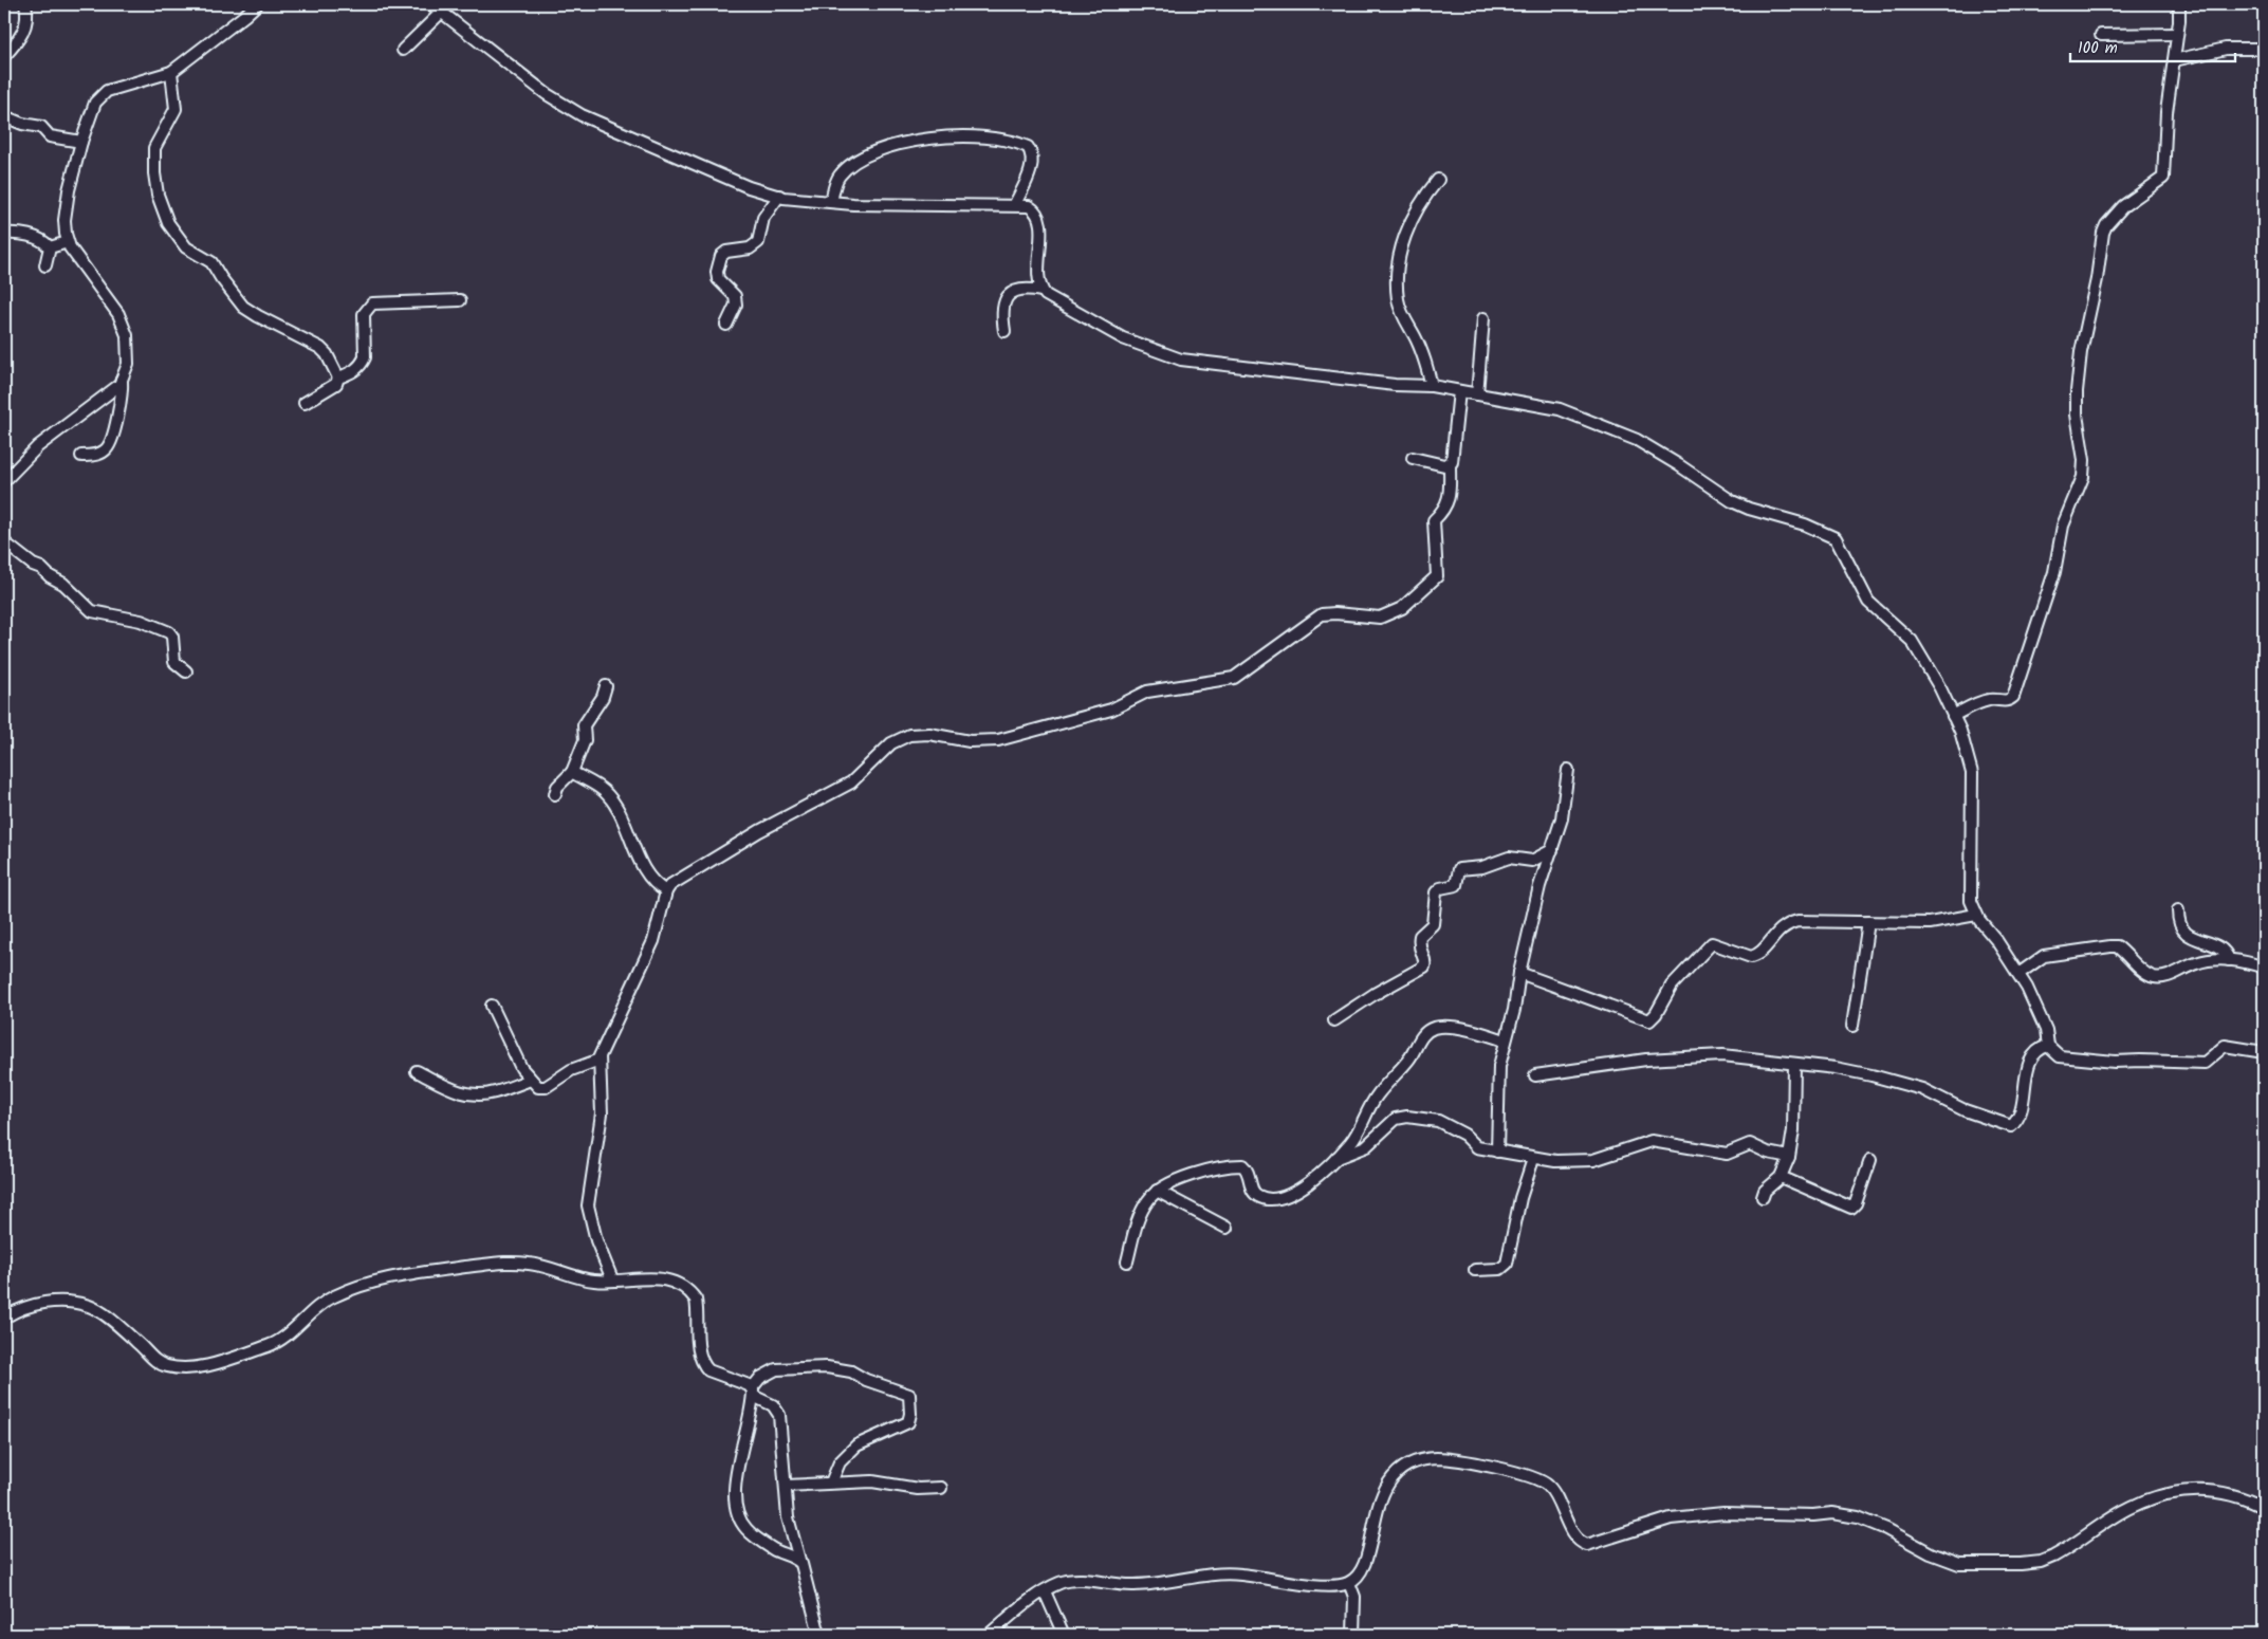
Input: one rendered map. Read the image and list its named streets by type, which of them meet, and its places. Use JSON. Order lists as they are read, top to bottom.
{
  "scale_bar": "100 m"
}
